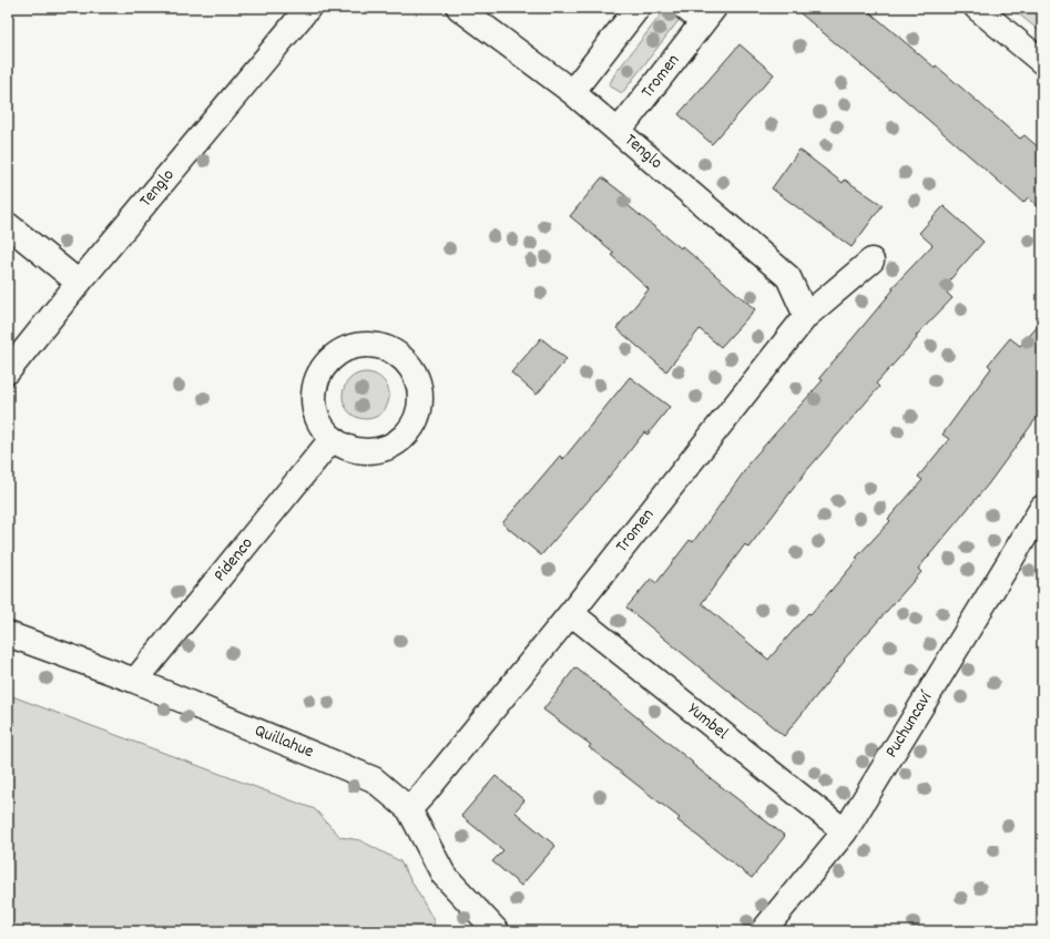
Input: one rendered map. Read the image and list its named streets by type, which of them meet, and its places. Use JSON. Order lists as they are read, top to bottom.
{
  "streets": {
    "street": [
      "Tromen",
      "Tenglo",
      "Pidenco",
      "Yumbel",
      "Puchuncaví",
      "Quillahue"
    ]
  },
  "crossings": [
    ["Tromen", "Tenglo"],
    ["Tromen", "Yumbel"],
    ["Tromen", "Quillahue"],
    ["Pidenco", "Quillahue"],
    ["Yumbel", "Puchuncaví"]
  ]
}
